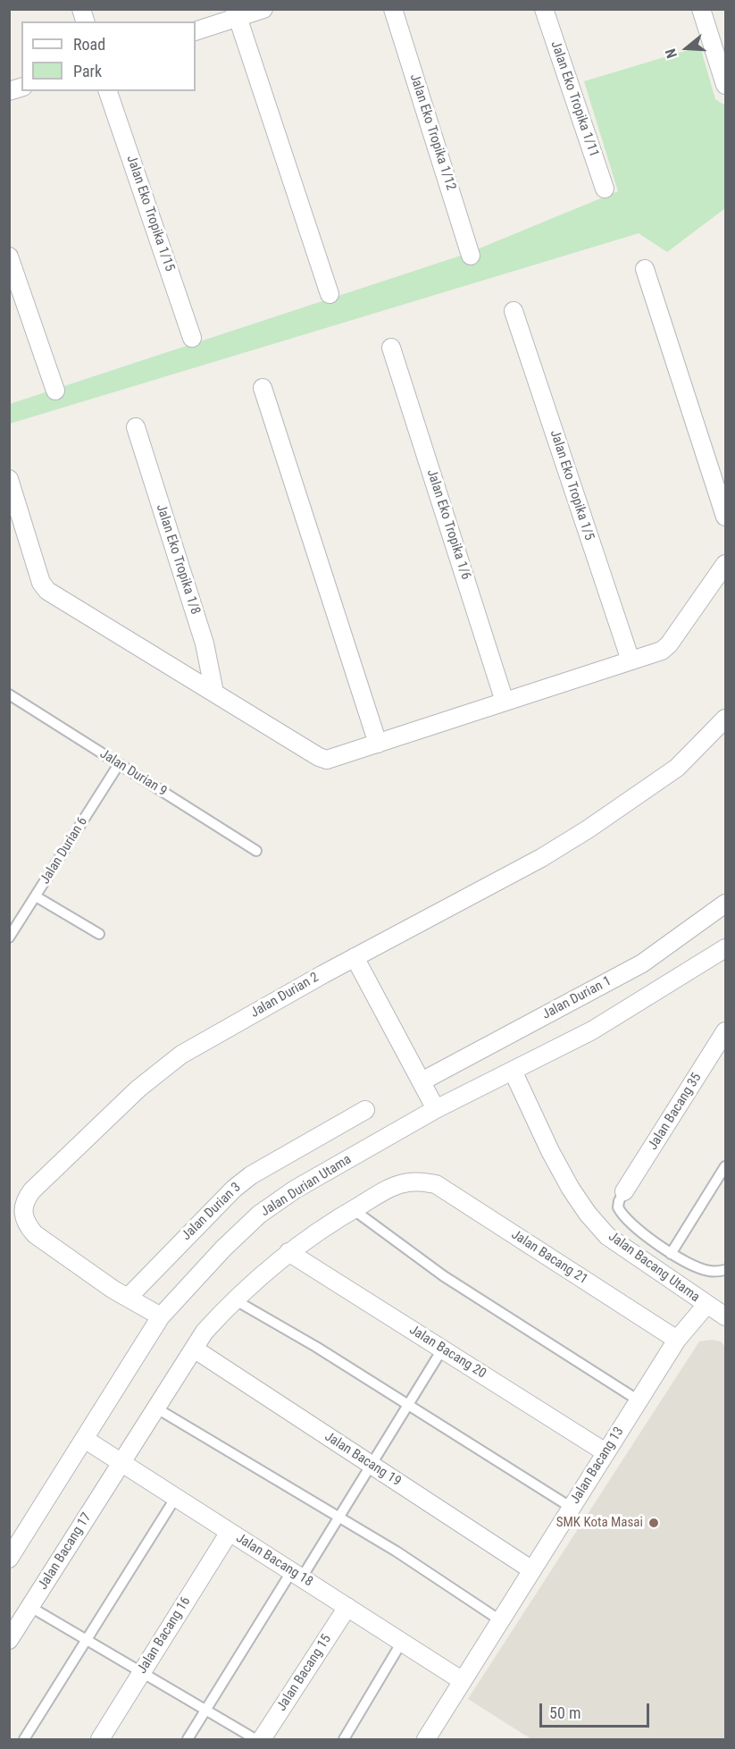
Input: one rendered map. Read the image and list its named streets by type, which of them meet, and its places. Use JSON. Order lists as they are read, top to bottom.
{
  "streets": {
    "street": [
      "Jalan Eko Tropika 1/11",
      "Jalan Eko Tropika 1/12",
      "Jalan Eko Tropika 1/15",
      "Jalan Eko Tropika 1/5",
      "Jalan Eko Tropika 1/6",
      "Jalan Eko Tropika 1/8",
      "Jalan Durian 2",
      "Jalan Durian 1",
      "Jalan Bacang 35",
      "Jalan Durian Utama",
      "Jalan Durian 3",
      "Jalan Bacang 21",
      "Jalan Bacang Utama",
      "Jalan Bacang 20",
      "Jalan Bacang 19",
      "Jalan Bacang 13",
      "Jalan Bacang 17",
      "Jalan Bacang 18",
      "Jalan Bacang 16",
      "Jalan Bacang 15"
    ],
    "lane": ["Jalan Durian 9", "Jalan Durian 6"]
  },
  "crossings": [
    ["Jalan Durian 9", "Jalan Durian 6"],
    ["Jalan Durian 2", "Jalan Durian Utama"],
    ["Jalan Durian 2", "Jalan Durian 3"],
    ["Jalan Durian Utama", "Jalan Bacang Utama"],
    ["Jalan Durian Utama", "Jalan Bacang 18"],
    ["Jalan Bacang 21", "Jalan Bacang 13"],
    ["Jalan Bacang 21", "Jalan Bacang 17"],
    ["Jalan Bacang Utama", "Jalan Bacang 13"],
    ["Jalan Bacang 20", "Jalan Bacang 13"],
    ["Jalan Bacang 20", "Jalan Bacang 17"],
    ["Jalan Bacang 19", "Jalan Bacang 13"],
    ["Jalan Bacang 19", "Jalan Bacang 17"],
    ["Jalan Bacang 13", "Jalan Bacang 18"],
    ["Jalan Bacang 17", "Jalan Bacang 18"],
    ["Jalan Bacang 18", "Jalan Bacang 16"],
    ["Jalan Bacang 18", "Jalan Bacang 15"]
  ],
  "places": ["SMK Kota Masai"],
  "legend": ["Road", "Park"],
  "scale_bar": "50 m",
  "north": "left"
}
